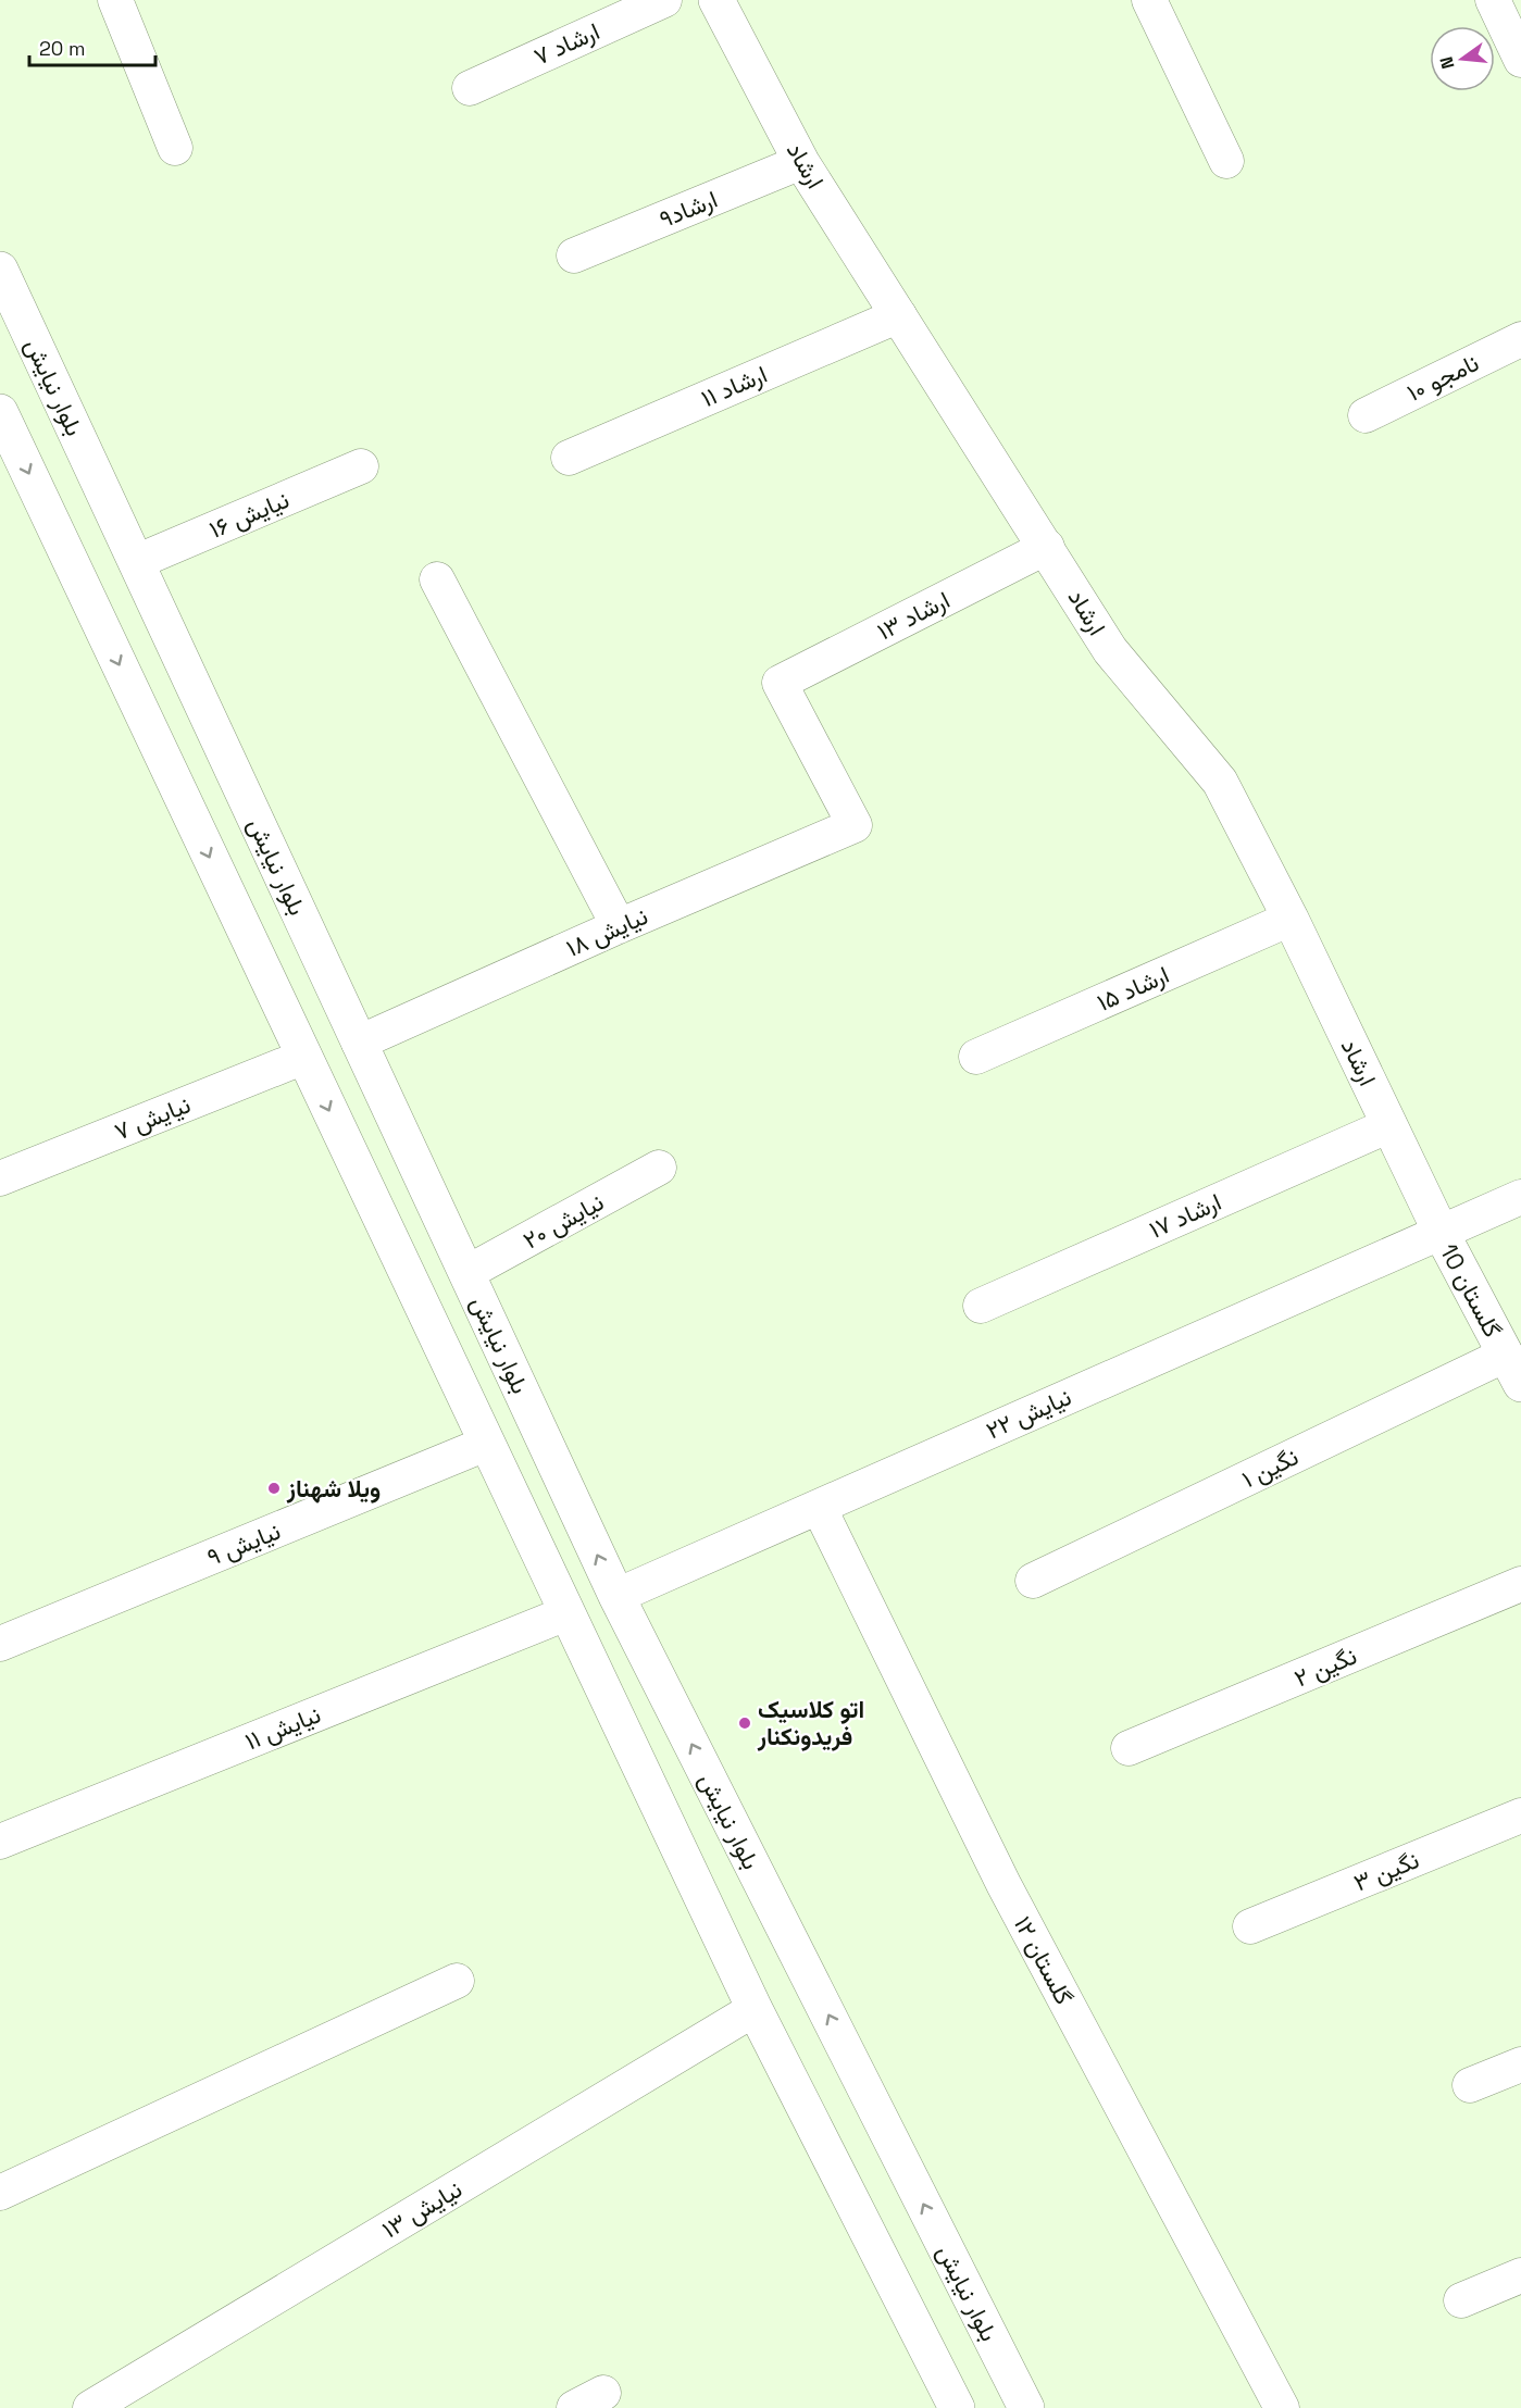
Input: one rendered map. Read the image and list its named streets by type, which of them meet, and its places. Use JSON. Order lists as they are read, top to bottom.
{
  "streets": {
    "main road": ["ارشاد", "بلوار نیایش", "گلستان 10"],
    "street": [
      "ارشاد ۷",
      "ارشاد۹",
      "نامجو ۱۰",
      "ارشاد ۱۱",
      "نیایش ۱۶",
      "ارشاد ۱۳",
      "نیایش ۱۸",
      "ارشاد ۱۵",
      "نیایش ۷",
      "ارشاد ۱۷",
      "نیایش ۲۰",
      "نیایش ۲۲",
      "نگین ۱",
      "نیایش ۹",
      "نگین ۲",
      "نیایش ۱۱",
      "نگین ۳",
      "گلستان ۱۲",
      "نیایش ۱۳"
    ]
  },
  "crossings": [
    ["ارشاد", "ارشاد۹"],
    ["ارشاد", "ارشاد ۱۱"],
    ["ارشاد", "ارشاد ۱۳"],
    ["ارشاد", "ارشاد ۱۵"],
    ["ارشاد", "ارشاد ۱۷"],
    ["ارشاد", "گلستان 10"],
    ["ارشاد", "نیایش ۲۲"],
    ["بلوار نیایش", "نیایش ۱۶"],
    ["بلوار نیایش", "نیایش ۱۸"],
    ["بلوار نیایش", "نیایش ۲۰"],
    ["بلوار نیایش", "نیایش ۲۲"],
    ["ارشاد ۱۳", "نیایش ۱۸"],
    ["گلستان 10", "نیایش ۲۲"],
    ["گلستان 10", "نگین ۱"],
    ["نیایش ۲۲", "گلستان ۱۲"]
  ],
  "places": ["ویلا شهناز", "اتو کلاسیک فریدونکنار"],
  "scale_bar": "20 m",
  "north": "left"
}
